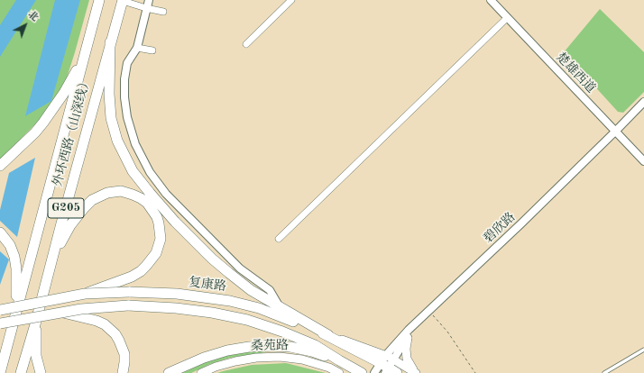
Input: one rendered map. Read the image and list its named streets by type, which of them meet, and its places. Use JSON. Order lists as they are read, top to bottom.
{
  "streets": {
    "highway": ["外环西路（山深线）", "G205", "复康路"],
    "main road": ["桑苑路"],
    "street": ["楚雄西道", "碧欣路"]
  },
  "crossings": [
    ["楚雄西道", "碧欣路"],
    ["碧欣路", "复康路"]
  ],
  "north": "top right"
}
